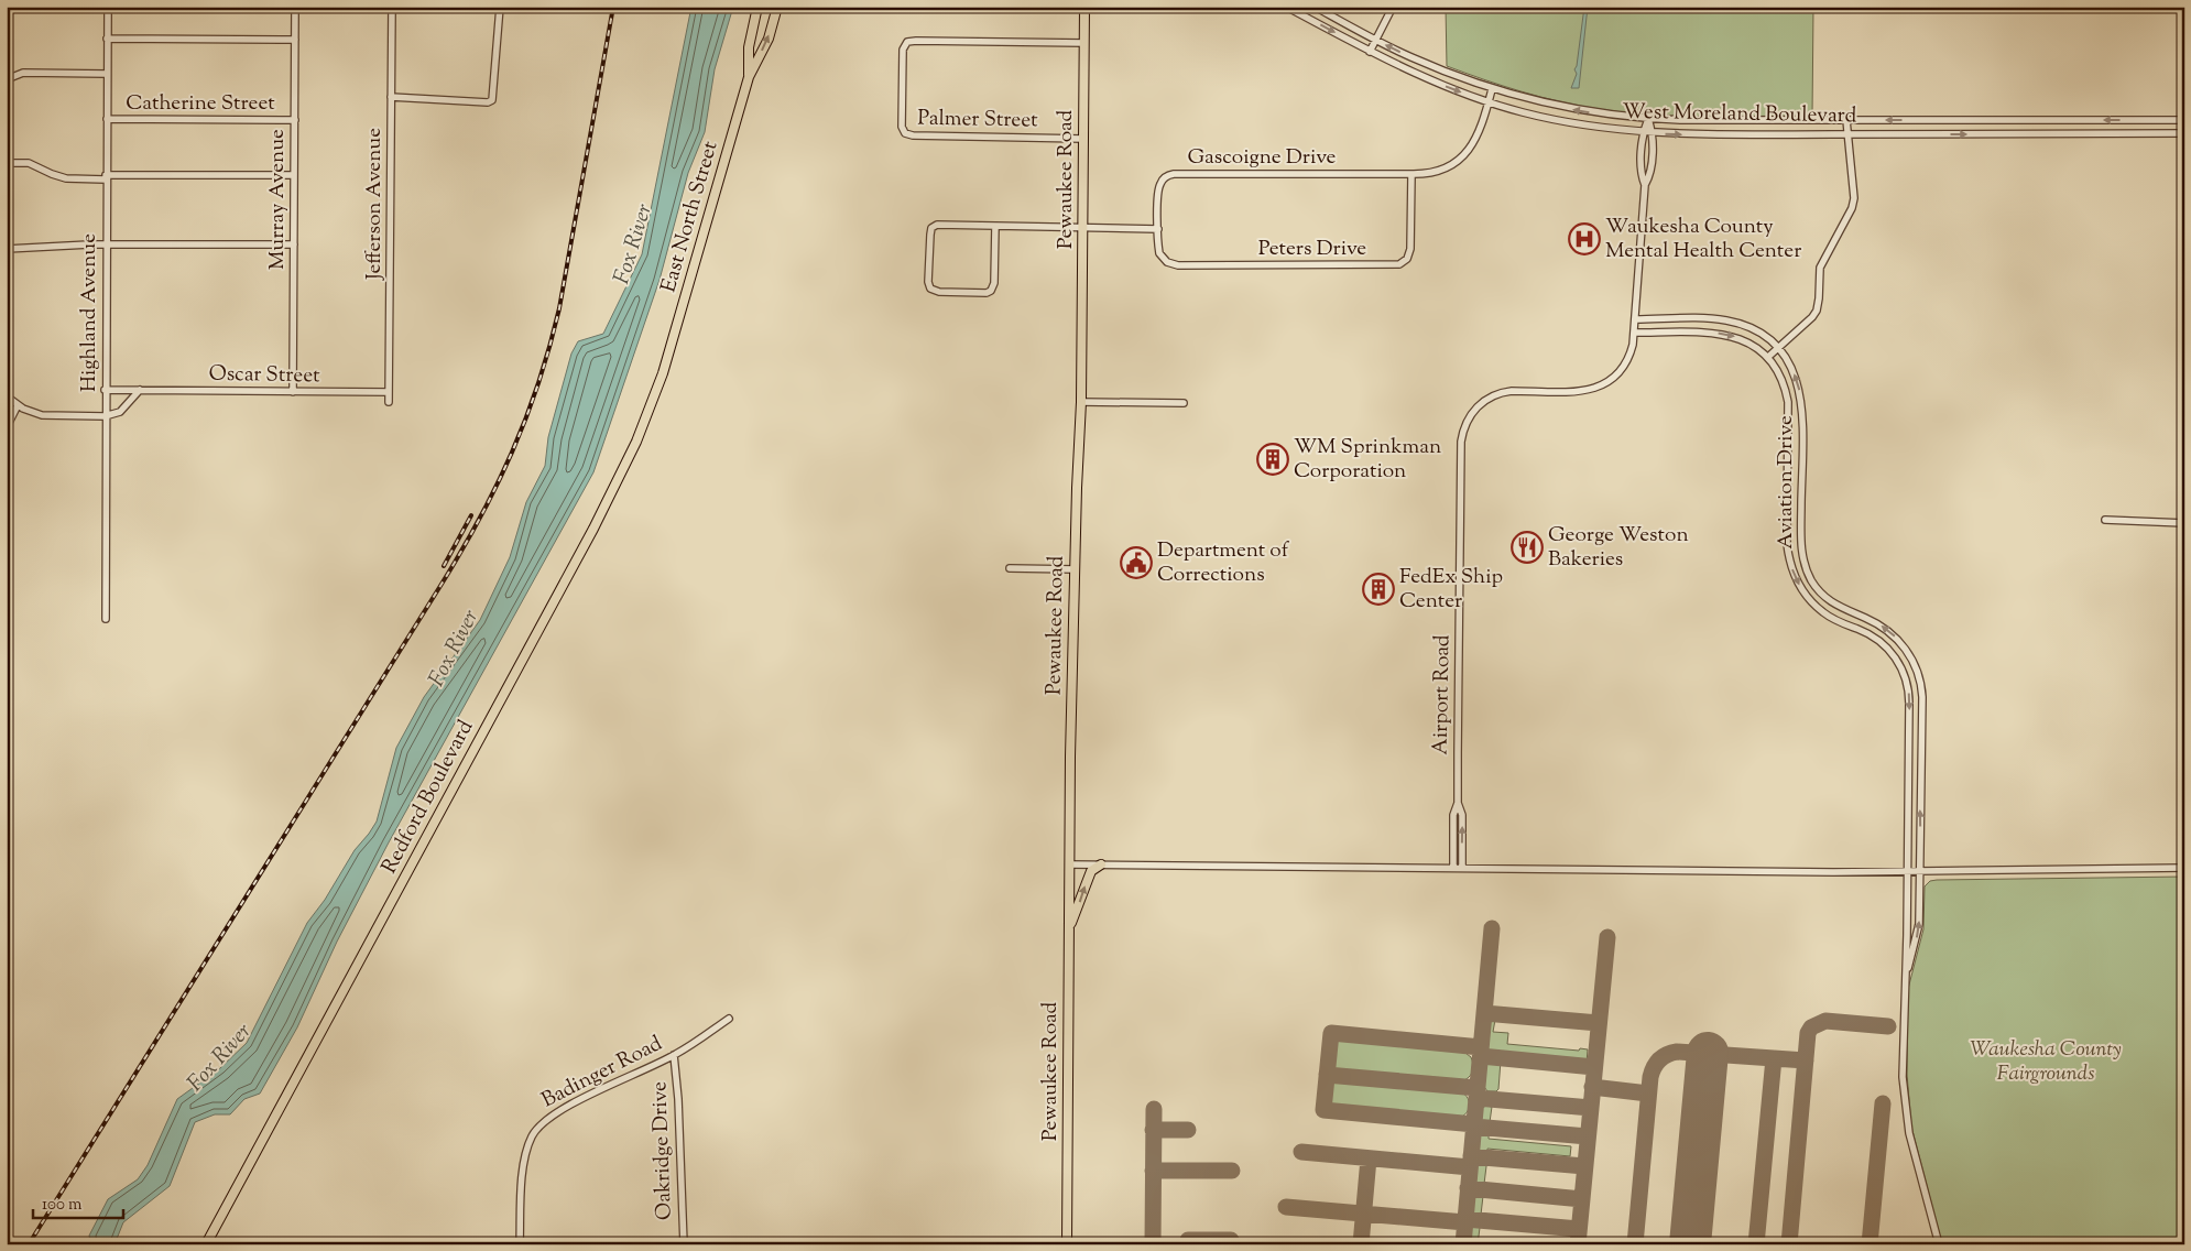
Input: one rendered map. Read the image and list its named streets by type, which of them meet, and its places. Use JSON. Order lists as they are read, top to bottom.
{
  "streets": {
    "main road": ["Pewaukee Road", "East North Street", "Redford Boulevard"],
    "street": [
      "Catherine Street",
      "West Moreland Boulevard",
      "Palmer Street",
      "Gascoigne Drive",
      "Murray Avenue",
      "Jefferson Avenue",
      "Peters Drive",
      "Highland Avenue",
      "Oscar Street",
      "Aviation Drive",
      "Airport Road",
      "Badinger Road",
      "Oakridge Drive"
    ]
  },
  "crossings": [
    ["Catherine Street", "Murray Avenue"],
    ["Catherine Street", "Highland Avenue"],
    ["West Moreland Boulevard", "Gascoigne Drive"],
    ["West Moreland Boulevard", "Airport Road"],
    ["Palmer Street", "Pewaukee Road"],
    ["Gascoigne Drive", "Peters Drive"],
    ["Murray Avenue", "Oscar Street"],
    ["Jefferson Avenue", "Oscar Street"],
    ["East North Street", "Redford Boulevard"],
    ["Highland Avenue", "Oscar Street"],
    ["Aviation Drive", "Airport Road"],
    ["Badinger Road", "Oakridge Drive"]
  ],
  "water": ["Fox River"],
  "parks": ["Waukesha County Fairgrounds"],
  "places": {
    "hospital": ["Waukesha County Mental Health Center"],
    "building": ["WM Sprinkman Corporation", "FedEx Ship Center"],
    "restaurant": ["George Weston Bakeries"],
    "public building": ["Department of Corrections"]
  },
  "scale_bar": "100 m"
}
